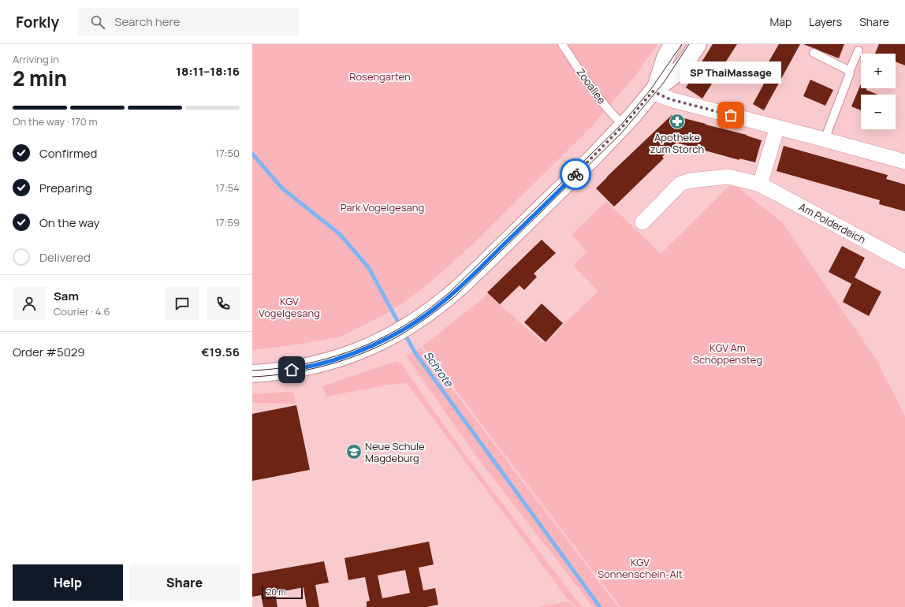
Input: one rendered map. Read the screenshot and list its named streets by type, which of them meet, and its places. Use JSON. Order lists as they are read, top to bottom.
{
  "streets": {
    "street": ["Am Polderdeich"],
    "lane": ["Zooallee"]
  },
  "water": ["Schrote"],
  "parks": [
    "Rosengarten",
    "Park Vogelgesang",
    "KGV Vogelgesang",
    "KGV Am Schöppensteg",
    "KGV Sonnenschein-Alt"
  ],
  "places": {
    "other": ["SP ThaiMassage"],
    "pharmacy": ["Apotheke zum Storch"],
    "school or university": ["Neue Schule Magdeburg"]
  },
  "scale_bar": "20 m",
  "page": {
    "header": "Forkly",
    "search": "Search here",
    "nav": ["Map", "Layers", "Share"],
    "heading": ["2 min", "Arriving in", "18:11–18:16"],
    "panel": [
      "Sam",
      "Courier · 4.6",
      "Order #5029",
      "€19.56"
    ],
    "map_buttons": ["+", "−"],
    "bubble": "SP ThaiMassage",
    "bar": "On the way · 170 m",
    "list": [
      ["Confirmed", "17:50"],
      ["Preparing", "17:54"],
      ["On the way", "17:59"],
      "Delivered"
    ],
    "buttons": ["Help", "Share"],
    "scale": "20 m"
  }
}
